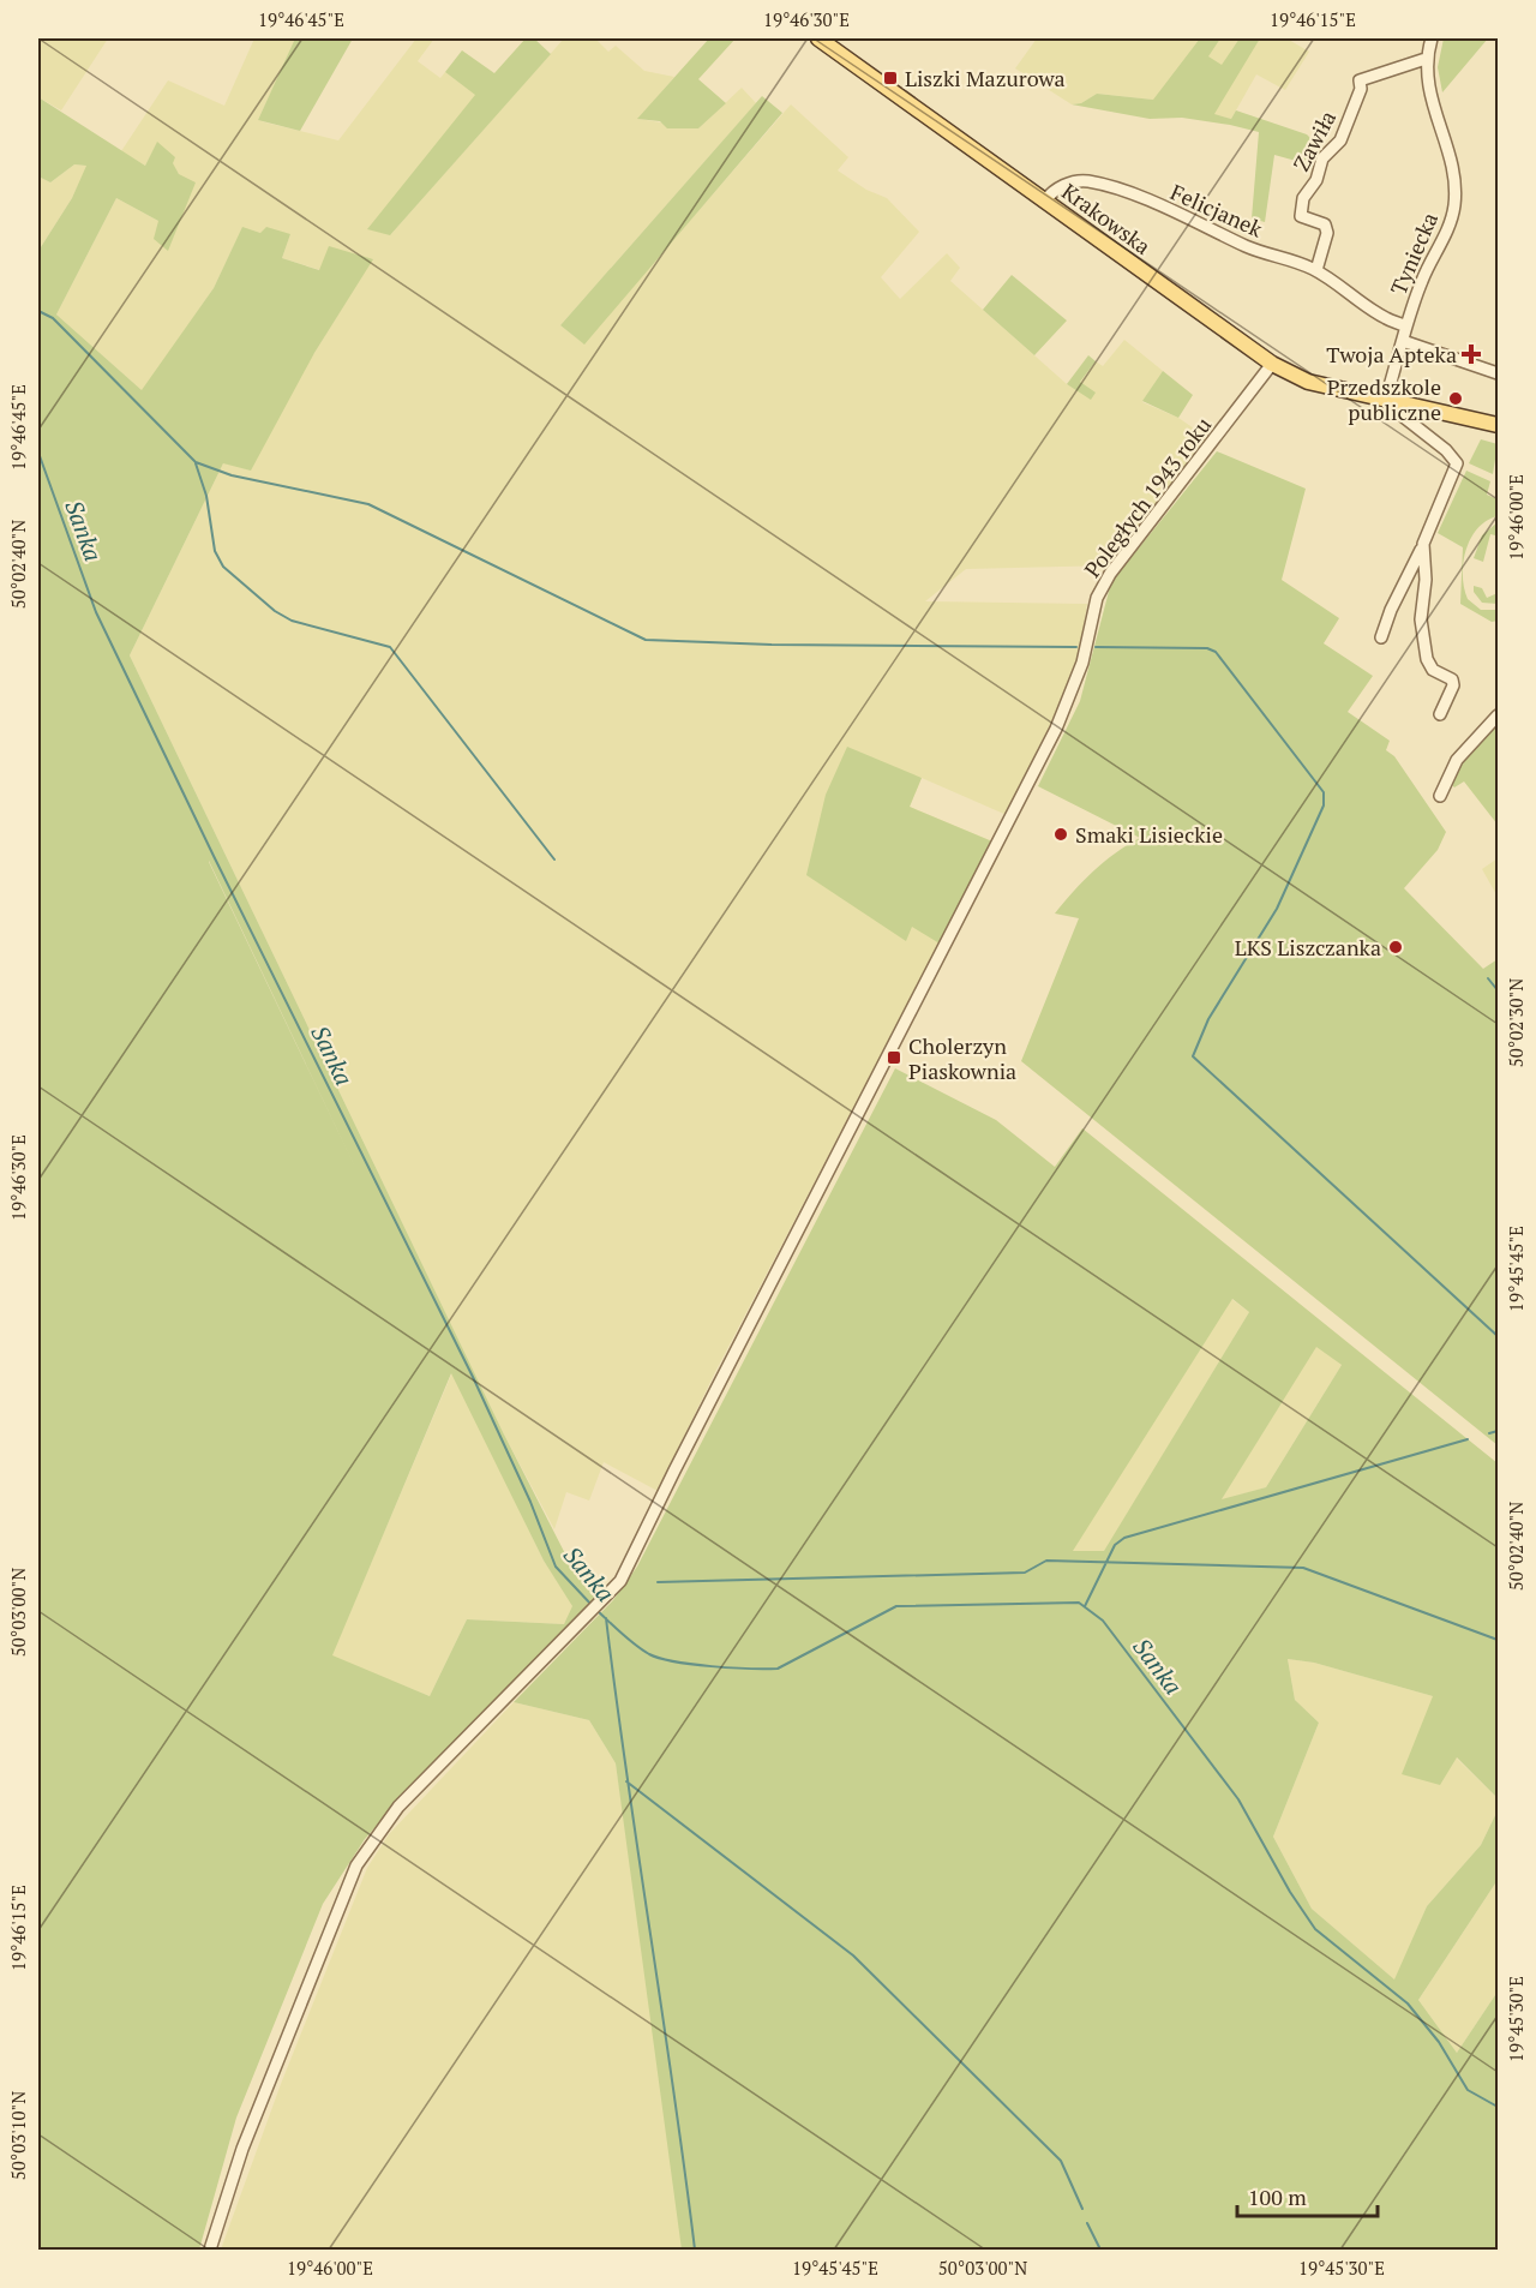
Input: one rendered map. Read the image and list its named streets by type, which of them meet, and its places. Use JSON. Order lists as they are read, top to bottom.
{
  "streets": {
    "main road": ["Krakowska"],
    "street": [
      "Zawiła",
      "Felicjanek",
      "Tyniecka",
      "Poległych 1943 roku"
    ]
  },
  "crossings": [
    ["Zawiła", "Felicjanek"],
    ["Zawiła", "Tyniecka"],
    ["Felicjanek", "Krakowska"],
    ["Felicjanek", "Tyniecka"],
    ["Krakowska", "Tyniecka"],
    ["Krakowska", "Poległych 1943 roku"]
  ],
  "water": ["Sanka"],
  "places": {
    "transit": ["Liszki Mazurowa", "Cholerzyn Piaskownia"],
    "health": ["Twoja Apteka"],
    "other": ["Przedszkole publiczne", "Smaki Lisieckie", "LKS Liszczanka"]
  },
  "scale_bar": "100 m",
  "coordinates": [
    "19°46'45\"E",
    "19°46'30\"E",
    "19°46'15\"E",
    "19°46'00\"E",
    "50°02'40\"N",
    "50°02'30\"N",
    "19°45'45\"E",
    "50°03'00\"N",
    "19°45'30\"E",
    "50°03'10\"N"
  ]
}
